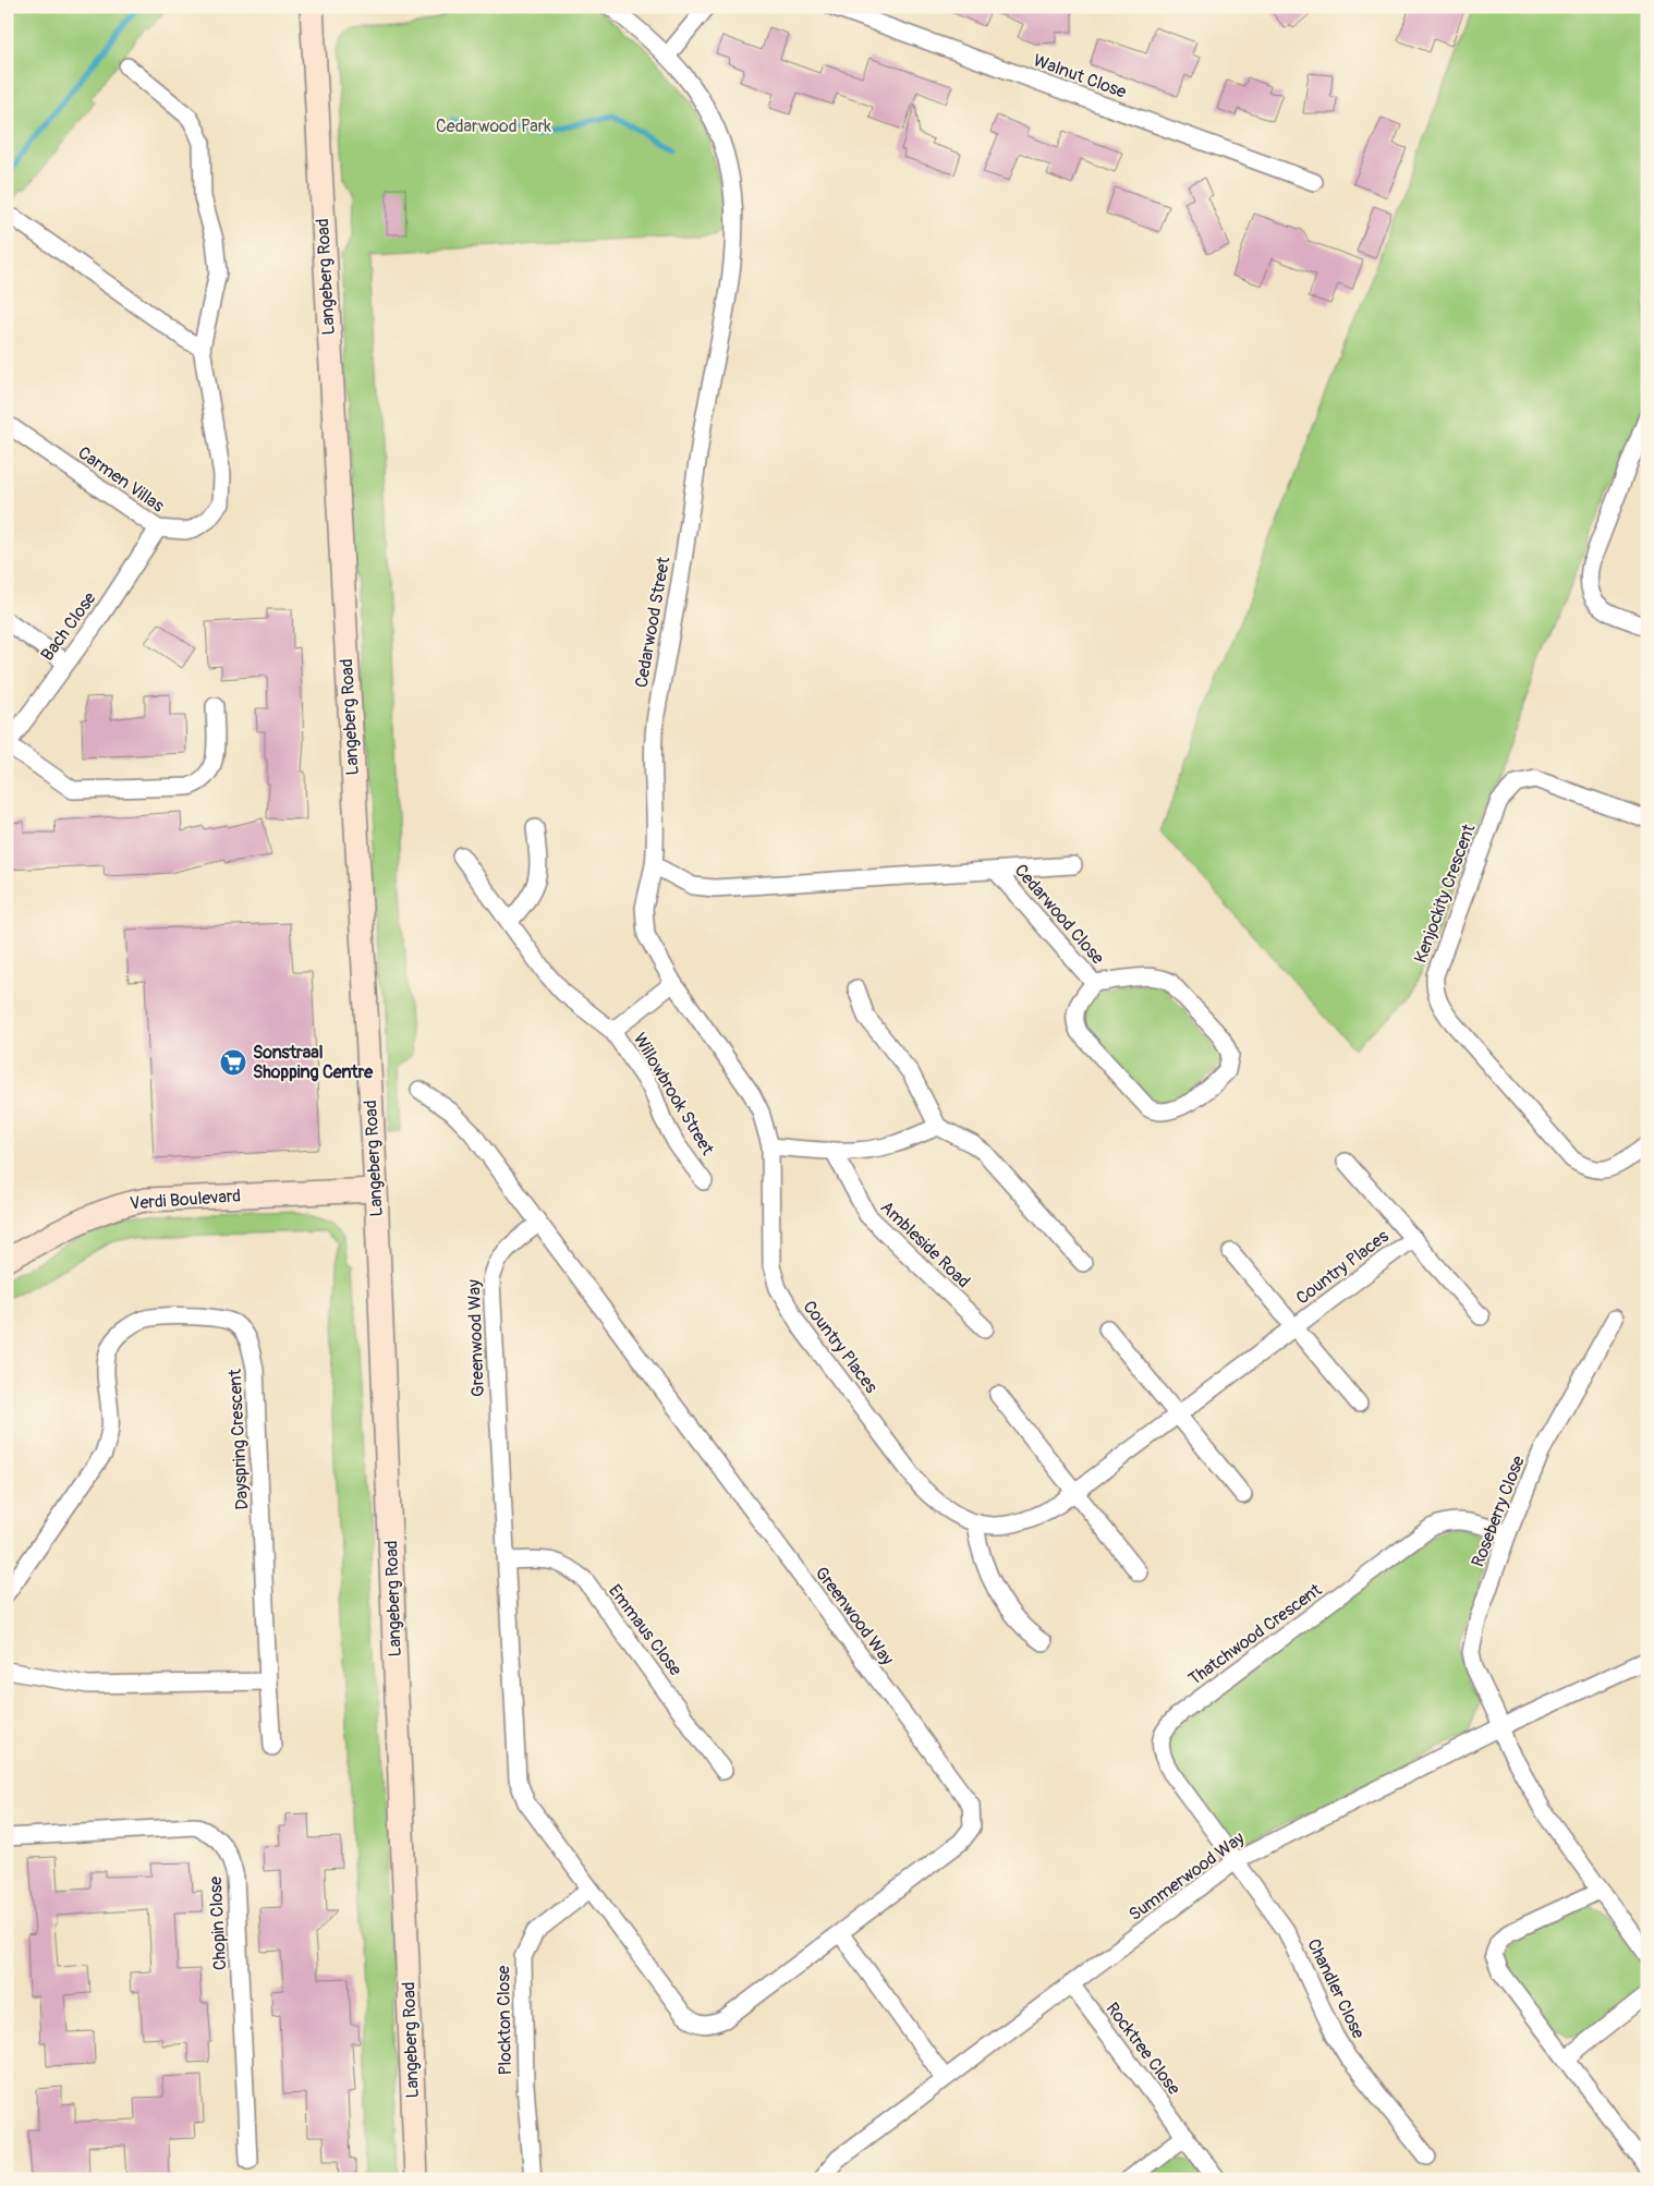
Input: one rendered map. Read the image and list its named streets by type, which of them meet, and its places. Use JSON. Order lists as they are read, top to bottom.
{
  "streets": {
    "main road": ["Langeberg Road", "Verdi Boulevard"],
    "street": [
      "Walnut Close",
      "Carmen Villas",
      "Cedarwood Street",
      "Bach Close",
      "Kenjockity Crescent",
      "Cedarwood Close",
      "Willowbrook Street",
      "Ambleside Road",
      "Country Places",
      "Greenwood Way",
      "Dayspring Crescent",
      "Roseberry Close",
      "Emmaus Close",
      "Thatchwood Crescent",
      "Summerwood Way",
      "Chopin Close",
      "Chandler Close",
      "Plockton Close",
      "Rocktree Close"
    ]
  },
  "crossings": [
    ["Langeberg Road", "Verdi Boulevard"],
    ["Carmen Villas", "Bach Close"],
    ["Cedarwood Street", "Country Places"],
    ["Greenwood Way", "Emmaus Close"],
    ["Greenwood Way", "Plockton Close"],
    ["Roseberry Close", "Thatchwood Crescent"],
    ["Roseberry Close", "Summerwood Way"],
    ["Thatchwood Crescent", "Summerwood Way"],
    ["Thatchwood Crescent", "Chandler Close"],
    ["Summerwood Way", "Chandler Close"],
    ["Summerwood Way", "Rocktree Close"]
  ],
  "parks": ["Cedarwood Park"],
  "places": {
    "supermarket": ["Sonstraal Shopping Centre"]
  }
}
